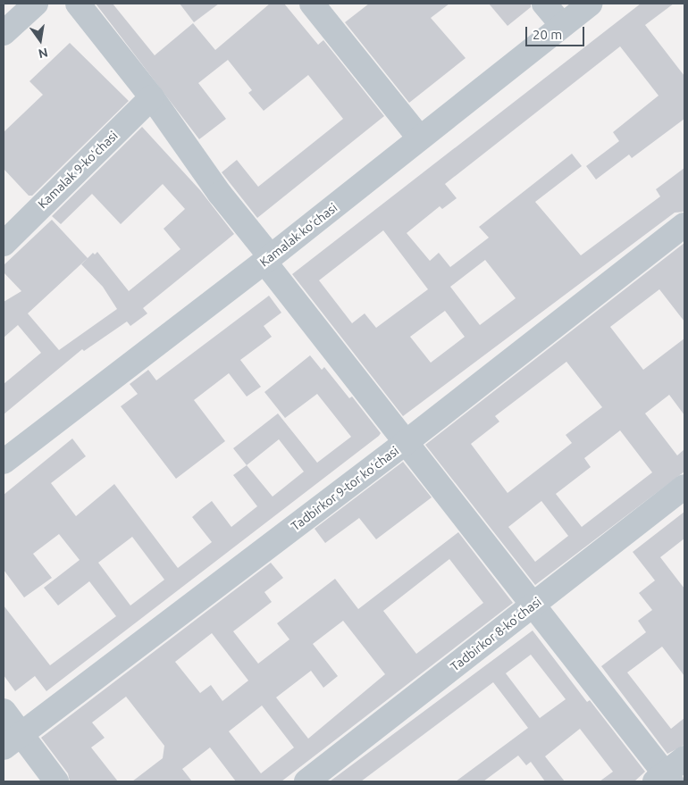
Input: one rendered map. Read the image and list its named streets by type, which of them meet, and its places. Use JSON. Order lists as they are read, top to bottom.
{
  "streets": {
    "street": [
      "Kamalak 9-koʻchasi",
      "Kamalak koʻchasi",
      "Tadbirkor 9-tor koʻchasi",
      "Tadbirkor 8-koʻchasi"
    ]
  },
  "scale_bar": "20 m",
  "north": "bottom"
}
